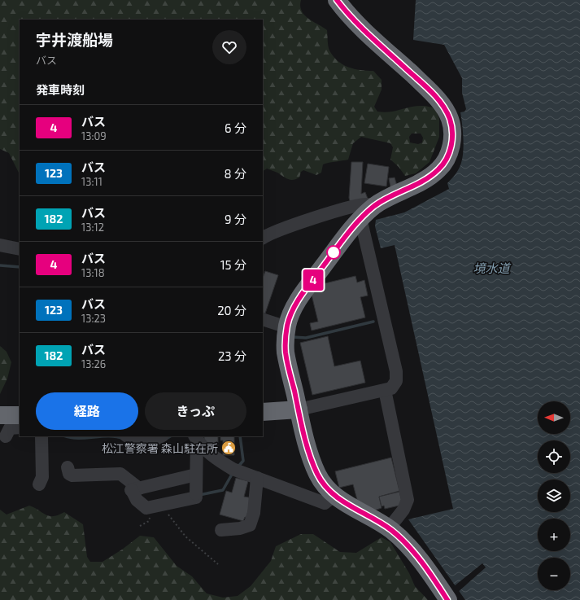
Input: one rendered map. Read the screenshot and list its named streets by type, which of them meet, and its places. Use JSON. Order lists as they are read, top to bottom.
{
  "water": ["境水道"],
  "places": {
    "public building": ["松江警察署 森山駐在所"]
  },
  "lines": ["bus line 4"],
  "north": "left",
  "page": {
    "on_map": "4",
    "heading": [
      ["宇井渡船場", "バス"],
      "発車時刻"
    ],
    "list": [
      {
        "mark": "4",
        "name": "バス",
        "note": "13:09",
        "value": "6 分"
      },
      {
        "mark": "123",
        "name": "バス",
        "note": "13:11",
        "value": "8 分"
      },
      {
        "mark": "182",
        "name": "バス",
        "note": "13:12",
        "value": "9 分"
      },
      {
        "mark": "4",
        "name": "バス",
        "note": "13:18",
        "value": "15 分"
      },
      {
        "mark": "123",
        "name": "バス",
        "note": "13:23",
        "value": "20 分"
      },
      {
        "mark": "182",
        "name": "バス",
        "note": "13:26",
        "value": "23 分"
      }
    ],
    "buttons": ["経路", "きっぷ"],
    "map_buttons": ["+", "−"]
  }
}
